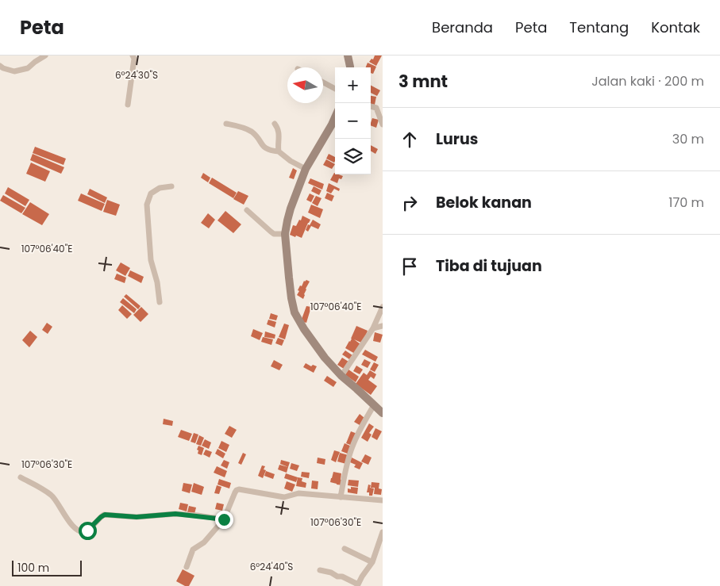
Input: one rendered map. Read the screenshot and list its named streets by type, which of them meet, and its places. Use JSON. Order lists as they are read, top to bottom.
{
  "scale_bar": "100 m",
  "north": "left",
  "page": {
    "header": "Peta",
    "nav": [
      "Beranda",
      "Peta",
      "Tentang",
      "Kontak"
    ],
    "heading": ["3 mnt", "Jalan kaki · 200 m"],
    "map_buttons": ["+", "−"],
    "list": [
      ["Lurus", "30 m"],
      ["Belok kanan", "170 m"],
      "Tiba di tujuan"
    ],
    "scale": "100 m"
  },
  "coordinates": [
    "6°24'30\"S",
    "107°06'40\"E",
    "107°06'30\"E",
    "6°24'40\"S"
  ]
}
